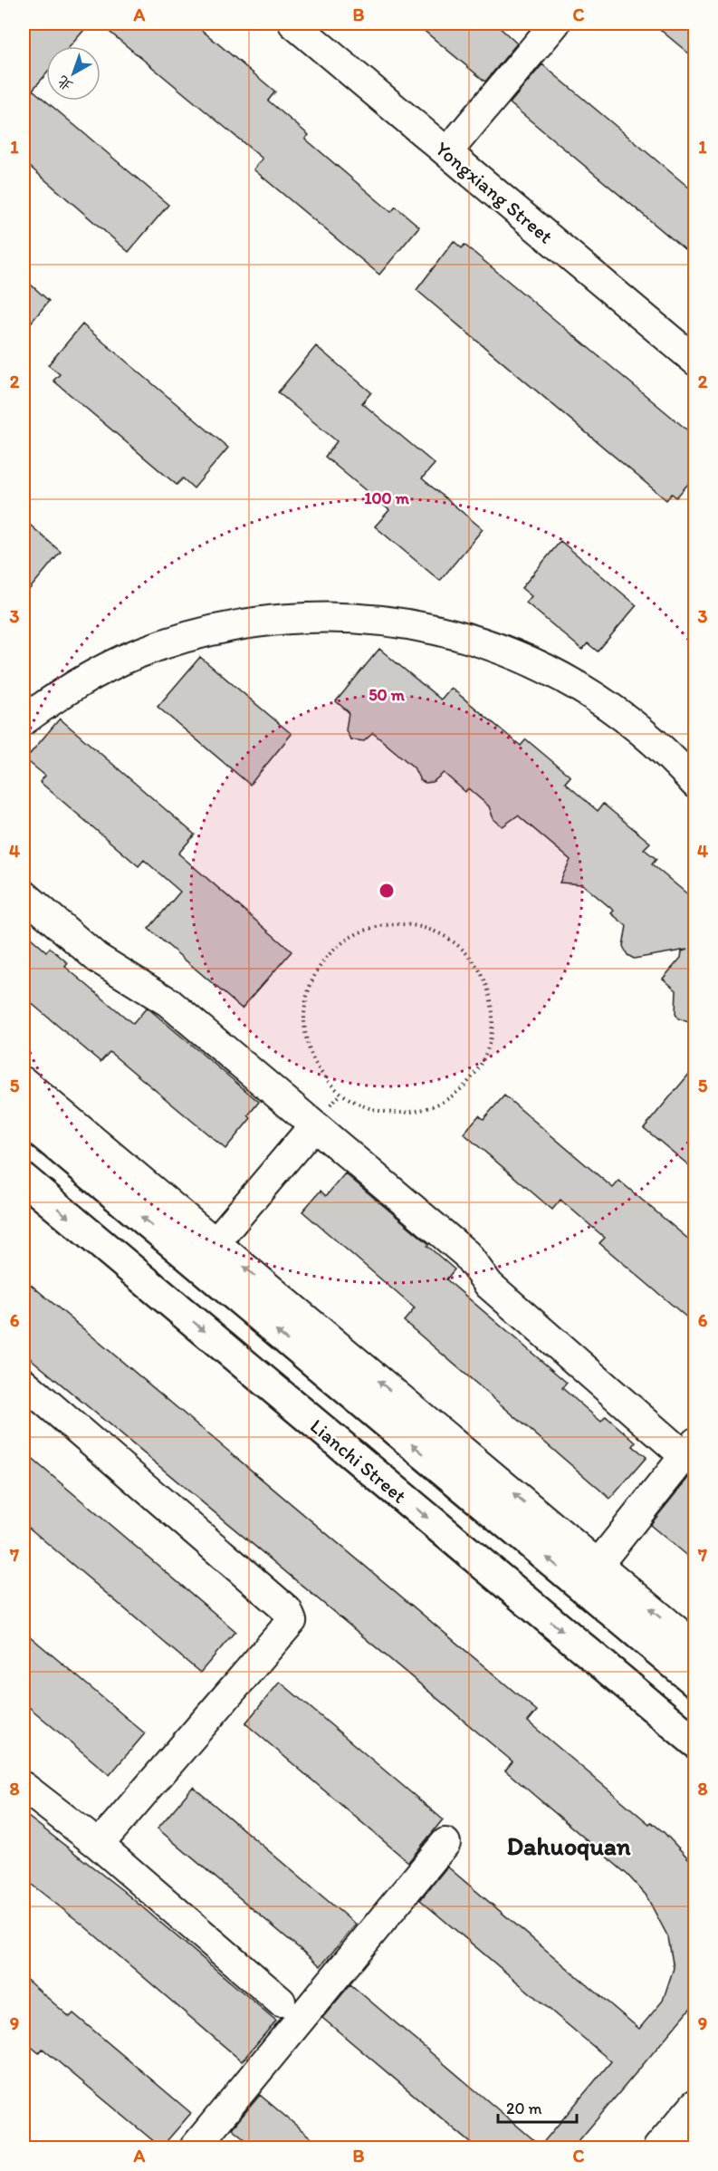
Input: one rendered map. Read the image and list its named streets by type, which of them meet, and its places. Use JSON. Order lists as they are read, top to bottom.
{
  "streets": {
    "main road": ["Lianchi Street"],
    "street": ["Yongxiang Street"]
  },
  "districts": ["Dahuoquan"],
  "scale_bar": "20 m",
  "north": "bottom left",
  "grid": {
    "columns": ["A", "B", "C"],
    "rows": [
      "1",
      "2",
      "3",
      "4",
      "5",
      "6",
      "7",
      "8",
      "9"
    ]
  },
  "rings": ["100 m", "50 m"]
}
